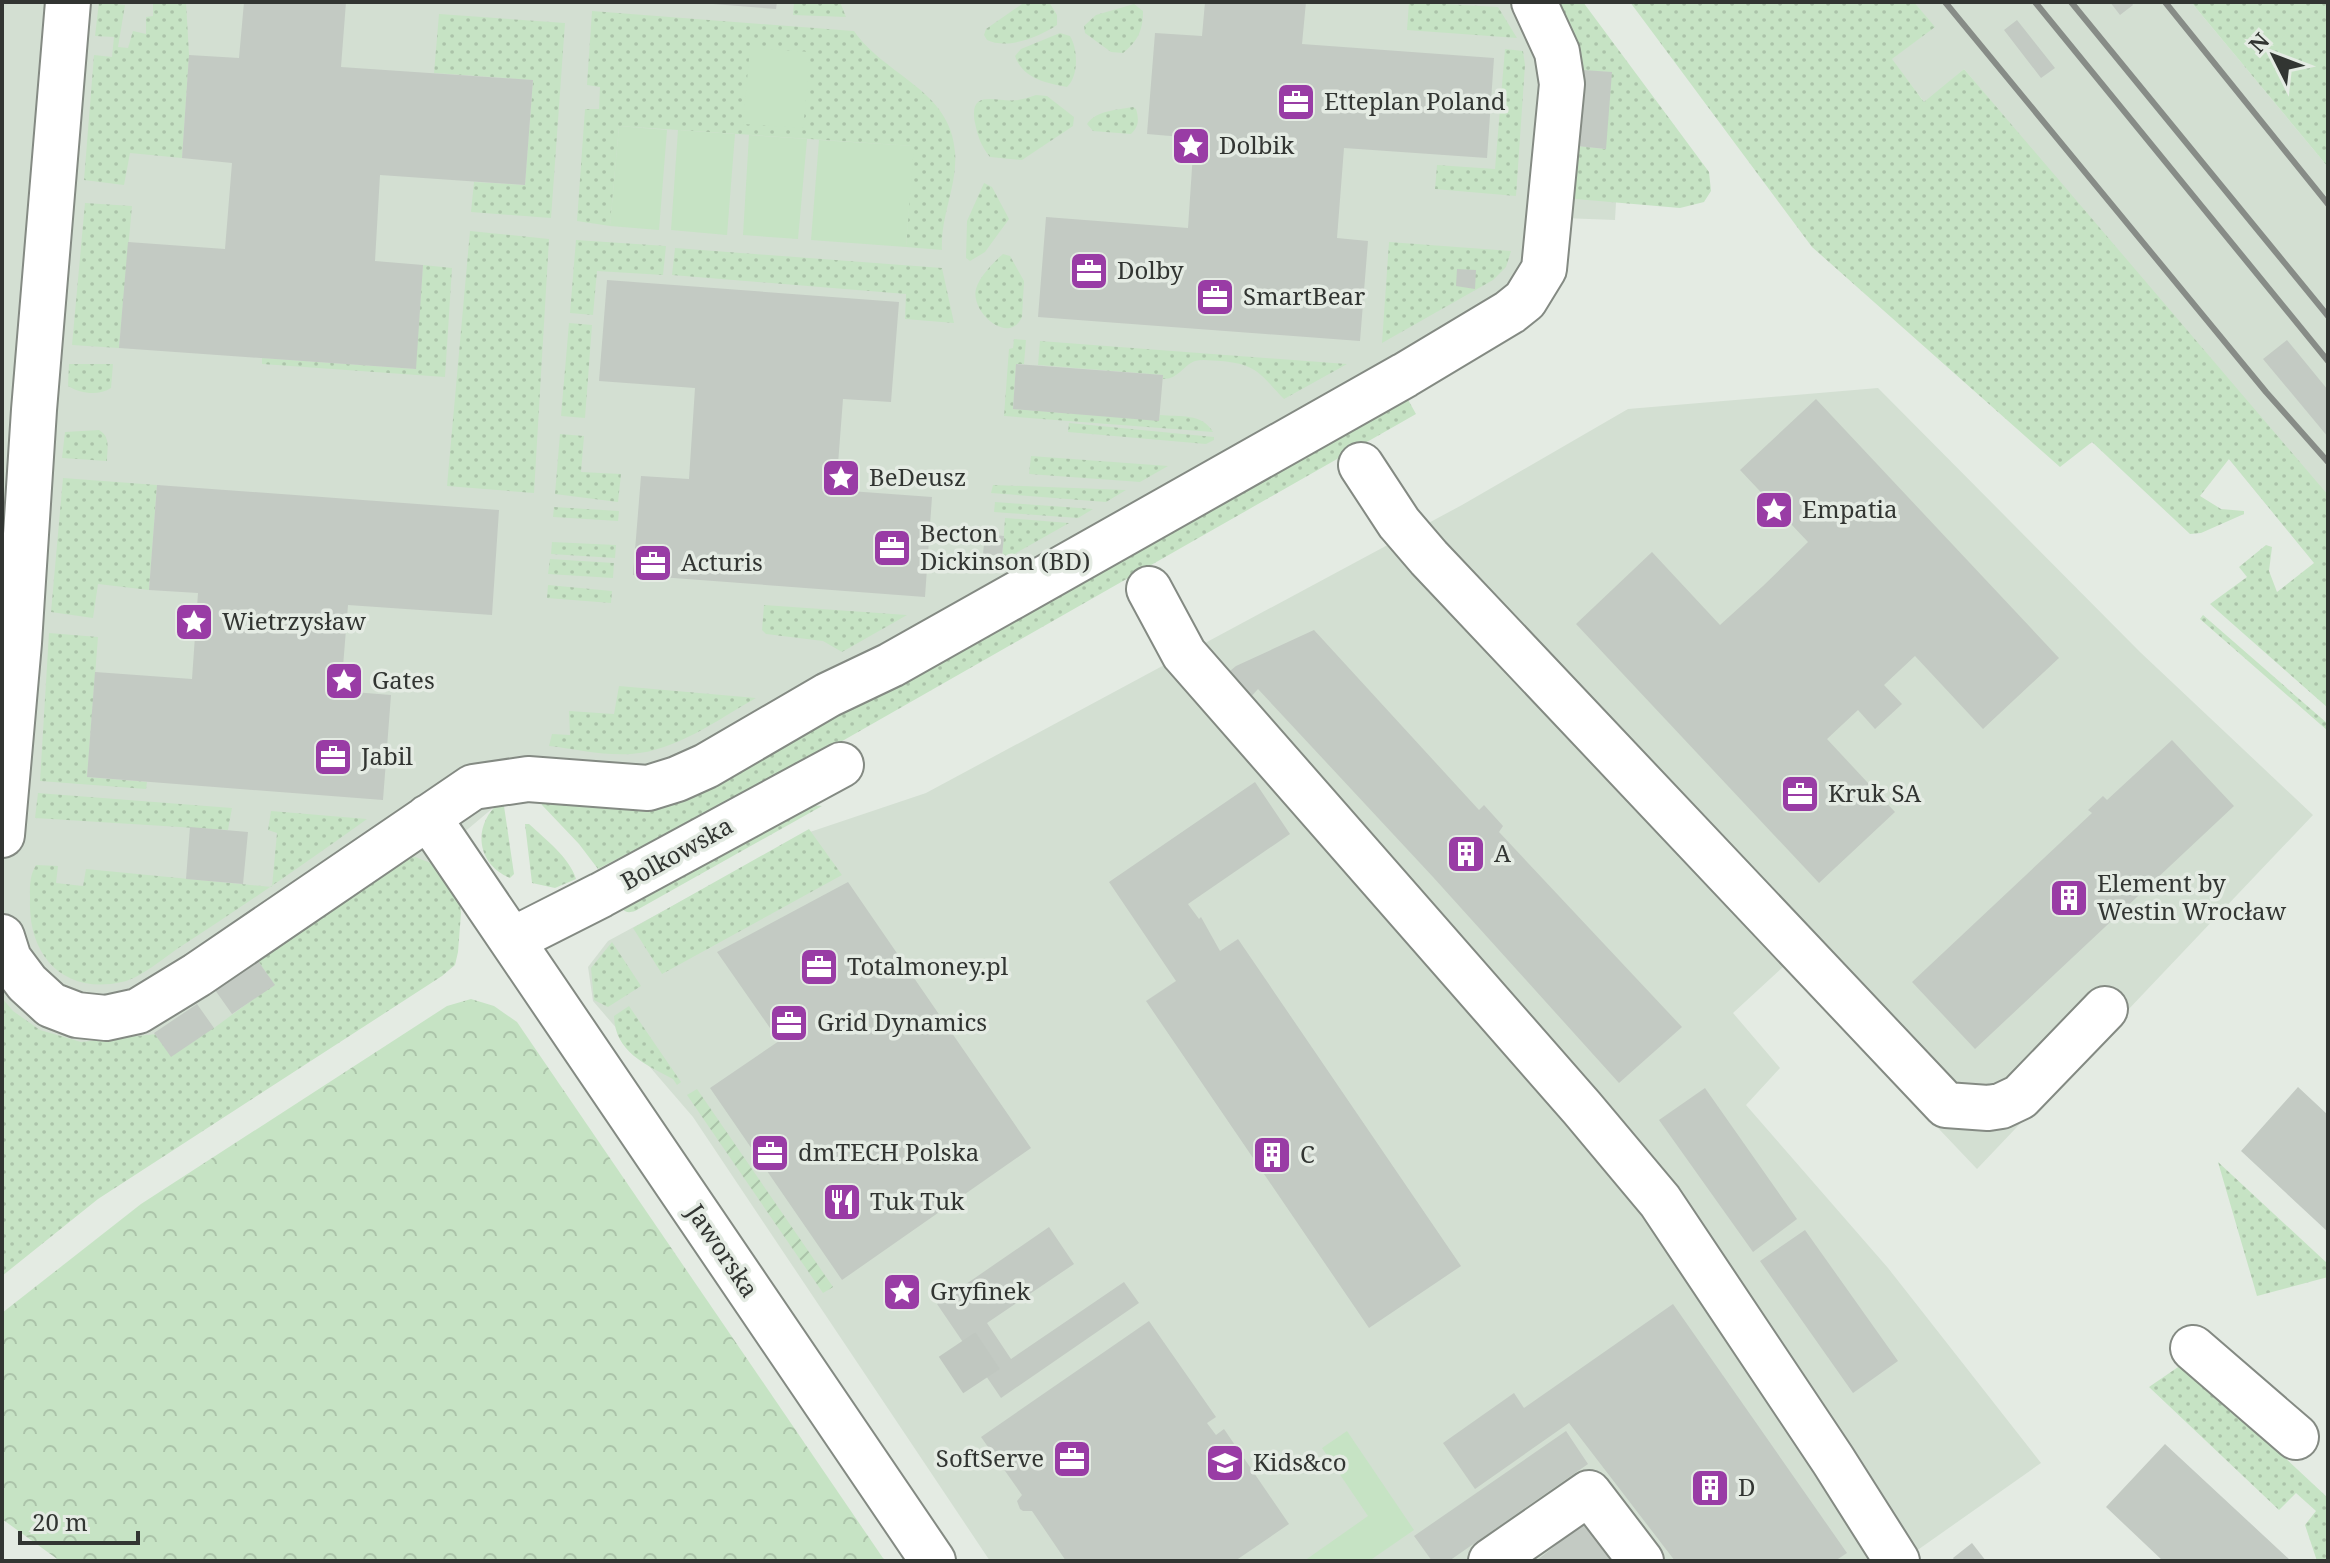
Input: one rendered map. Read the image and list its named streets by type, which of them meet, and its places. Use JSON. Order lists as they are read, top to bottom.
{
  "streets": {
    "street": ["Bolkowska", "Jaworska"]
  },
  "crossings": [
    ["Bolkowska", "Jaworska"]
  ],
  "places": {
    "office": [
      "Etteplan Poland",
      "Dolby",
      "SmartBear",
      "Becton Dickinson (BD)",
      "Acturis",
      "Jabil",
      "Kruk SA",
      "Totalmoney.pl",
      "Grid Dynamics",
      "dmTECH Polska",
      "SoftServe"
    ],
    "place": [
      "Dolbik",
      "BeDeusz",
      "Empatia",
      "Wietrzysław",
      "Gates",
      "Gryfinek"
    ],
    "building": [
      "A",
      "Element by Westin Wrocław",
      "C",
      "D"
    ],
    "restaurant": ["Tuk Tuk"],
    "school or university": ["Kids&co"]
  },
  "scale_bar": "20 m",
  "north": "top left"
}
